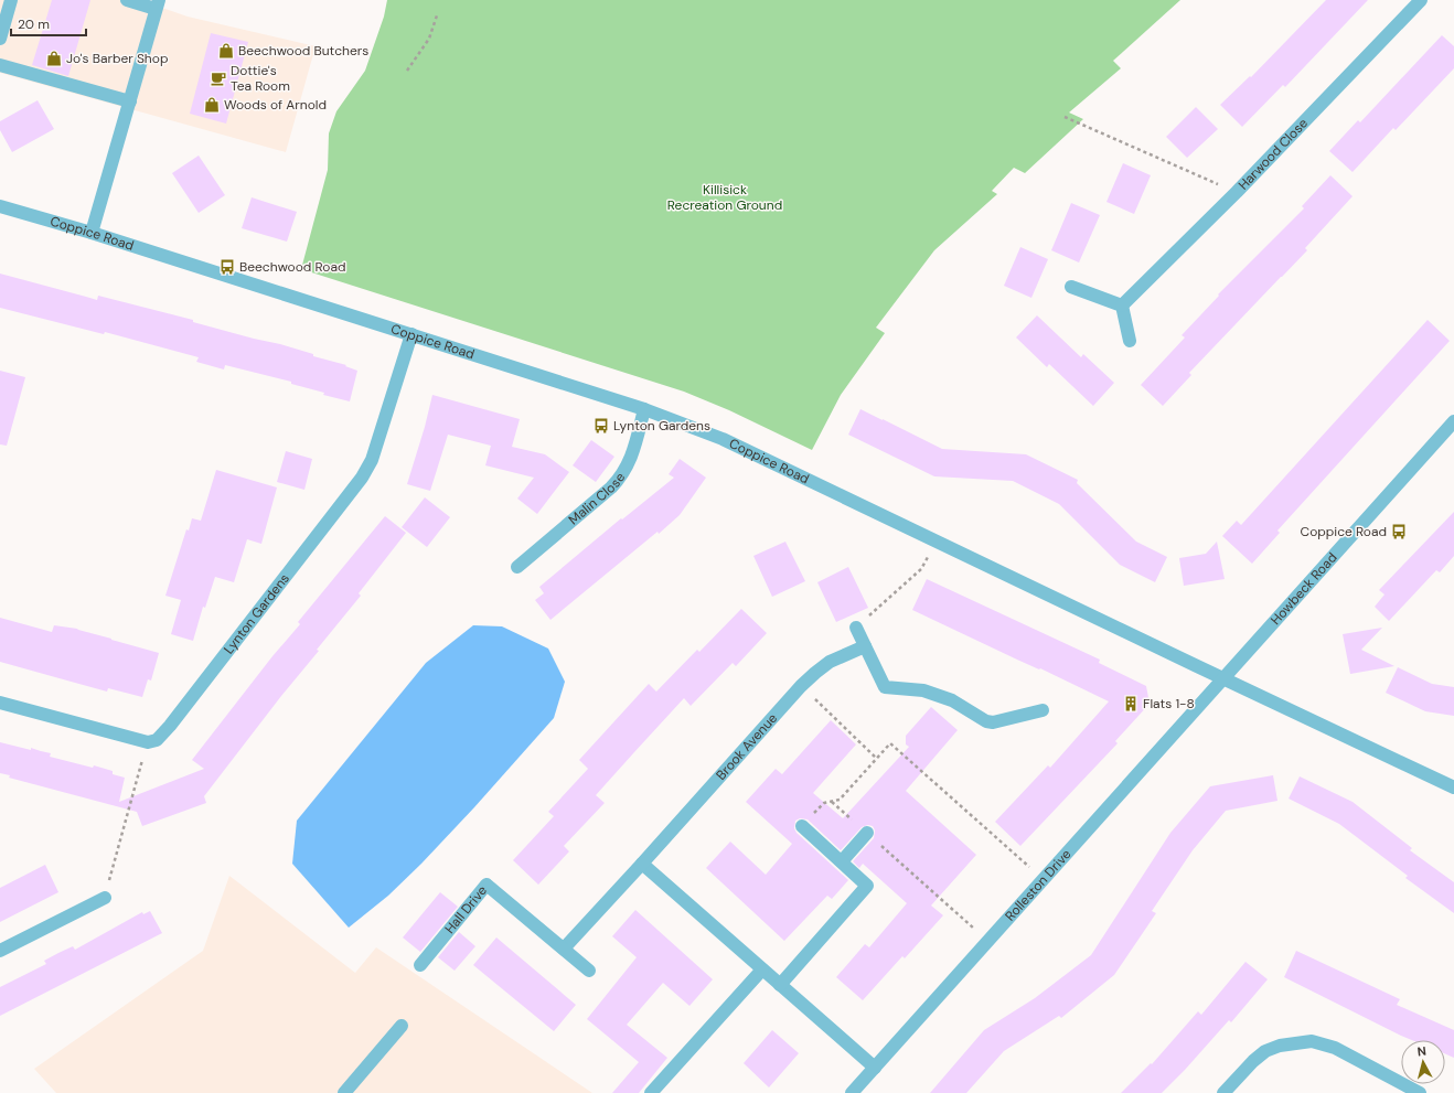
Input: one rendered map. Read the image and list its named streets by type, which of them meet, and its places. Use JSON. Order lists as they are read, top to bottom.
{
  "streets": {
    "street": [
      "Harwood Close",
      "Coppice Road",
      "Malin Close",
      "Howbeck Road",
      "Lynton Gardens",
      "Brook Avenue",
      "Rolleston Drive",
      "Hall Drive"
    ]
  },
  "crossings": [
    ["Coppice Road", "Malin Close"],
    ["Coppice Road", "Howbeck Road"],
    ["Coppice Road", "Lynton Gardens"],
    ["Coppice Road", "Rolleston Drive"],
    ["Howbeck Road", "Rolleston Drive"],
    ["Brook Avenue", "Hall Drive"]
  ],
  "parks": ["Killisick Recreation Ground"],
  "places": {
    "shop": ["Beechwood Butchers", "Jo's Barber Shop", "Woods of Arnold"],
    "cafe": ["Dottie's Tea Room"],
    "bus stop": ["Beechwood Road", "Lynton Gardens", "Coppice Road"],
    "building": ["Flats 1-8"]
  },
  "scale_bar": "20 m",
  "north": "top"
}
